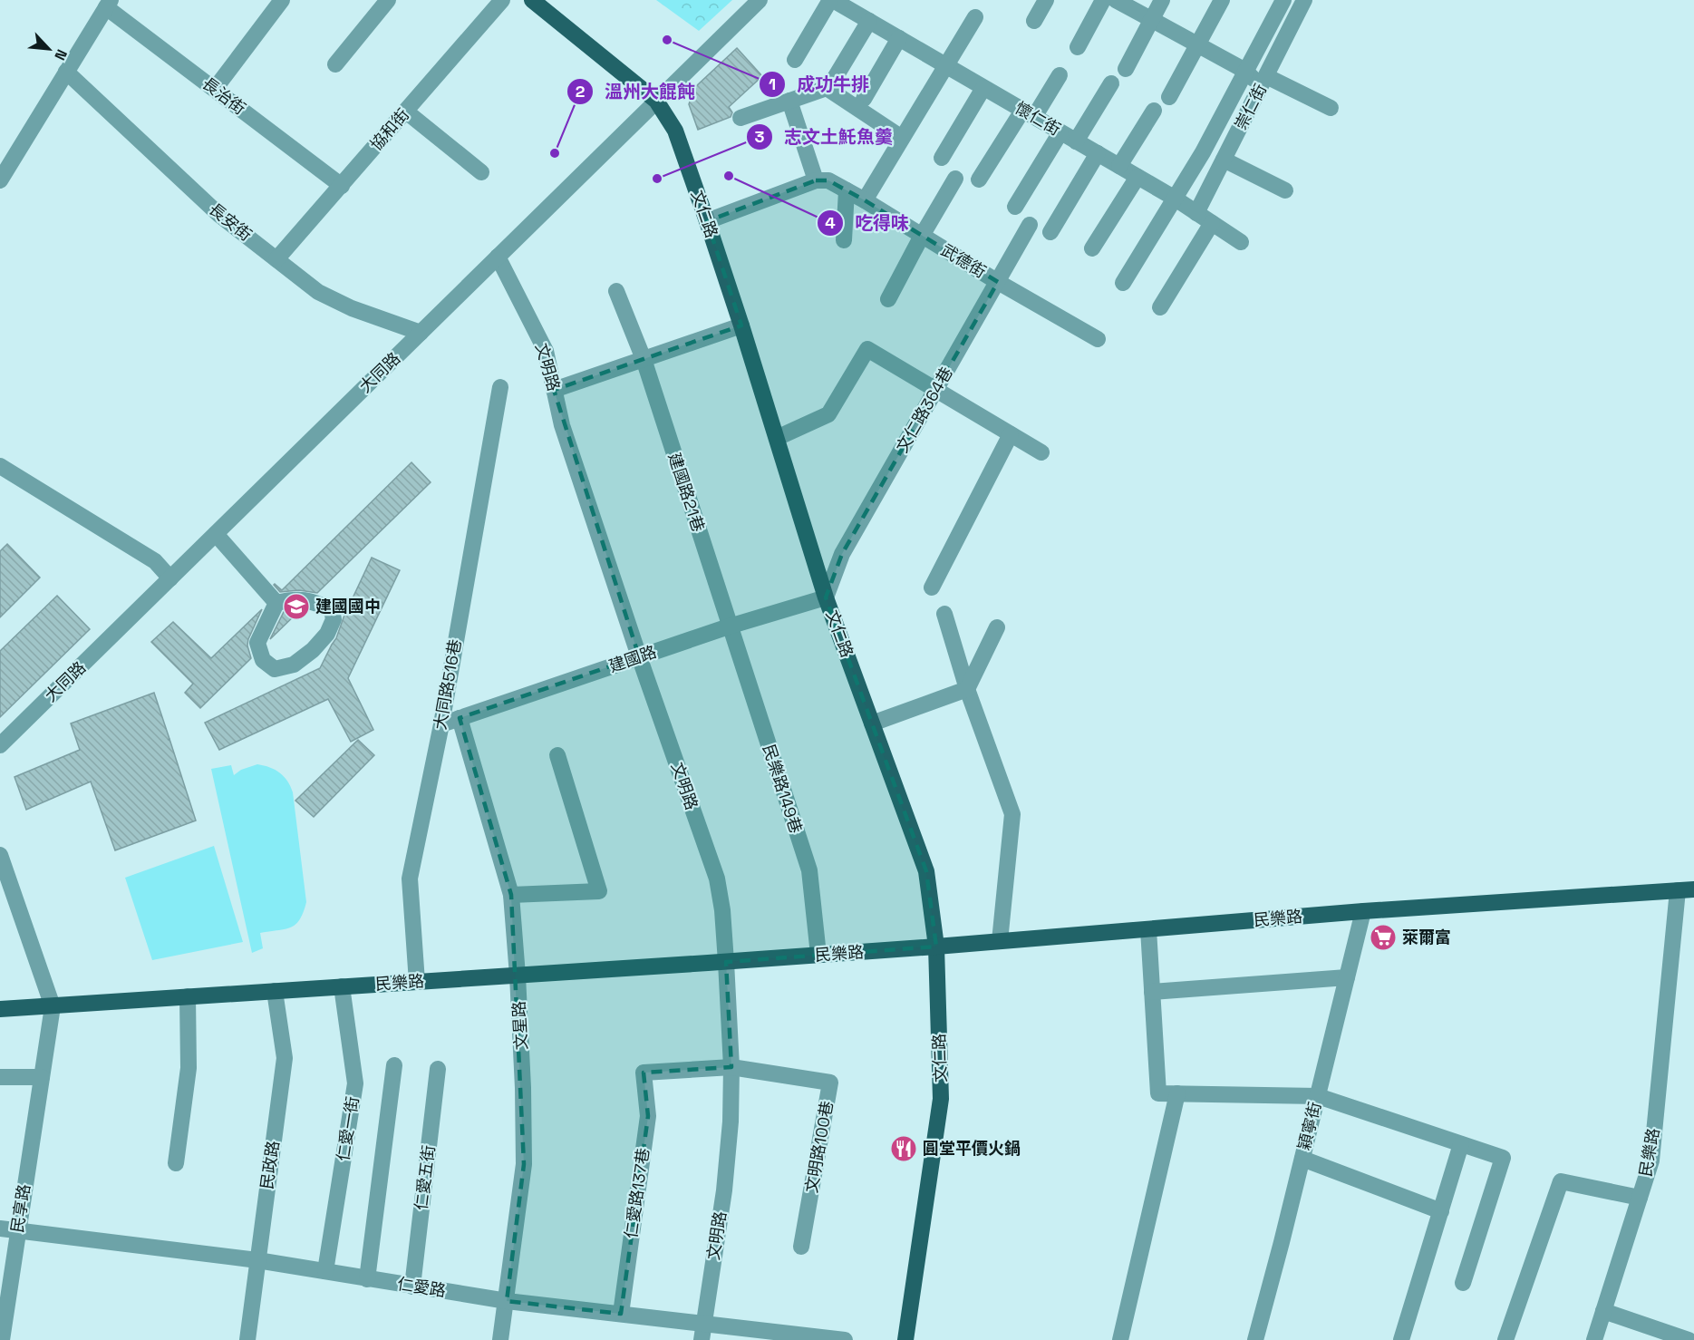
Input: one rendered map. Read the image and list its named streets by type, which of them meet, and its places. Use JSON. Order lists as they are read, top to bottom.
{
  "streets": {
    "main road": ["文仁路", "民樂路"],
    "street": [
      "長治街",
      "崇仁街",
      "懷仁街",
      "協和街",
      "長安街",
      "武德街",
      "文明路",
      "大同路",
      "文仁路364巷",
      "建國路21巷",
      "建國路",
      "大同路516巷",
      "民樂路149巷",
      "文星路",
      "穎寧街",
      "仁愛一街",
      "文明路100巷",
      "民政路",
      "仁愛五街",
      "仁愛路137巷",
      "民享路",
      "仁愛路"
    ]
  },
  "crossings": [
    ["長治街", "協和街"],
    ["崇仁街", "懷仁街"],
    ["協和街", "長安街"],
    ["文仁路", "大同路"],
    ["文仁路", "文仁路364巷"],
    ["文仁路", "建國路"],
    ["文仁路", "民樂路"],
    ["長安街", "大同路"],
    ["武德街", "文仁路364巷"],
    ["文明路", "大同路"],
    ["文明路", "建國路"],
    ["文明路", "民樂路"],
    ["文明路", "文明路100巷"],
    ["文明路", "仁愛路137巷"],
    ["文明路", "仁愛路"],
    ["文仁路364巷", "建國路"],
    ["建國路21巷", "建國路"],
    ["建國路21巷", "民樂路149巷"],
    ["建國路", "大同路516巷"],
    ["建國路", "民樂路149巷"],
    ["建國路", "文星路"],
    ["大同路516巷", "民樂路"],
    ["民樂路149巷", "民樂路"],
    ["民樂路", "文星路"],
    ["民樂路", "穎寧街"],
    ["民樂路", "仁愛一街"],
    ["民樂路", "民政路"],
    ["民樂路", "民享路"],
    ["文星路", "仁愛路"],
    ["仁愛一街", "仁愛路"],
    ["文明路100巷", "仁愛路137巷"],
    ["民政路", "仁愛路"],
    ["仁愛五街", "仁愛路"],
    ["仁愛路137巷", "仁愛路"],
    ["民享路", "仁愛路"]
  ],
  "places": {
    "other": [
      "成功牛排",
      "溫州大餛飩",
      "吃得味",
      "志文土魠魚羹"
    ],
    "school or university": ["建國國中"],
    "supermarket": ["萊爾富"],
    "restaurant": ["圓堂平價火鍋"]
  },
  "north": "bottom right"
}
